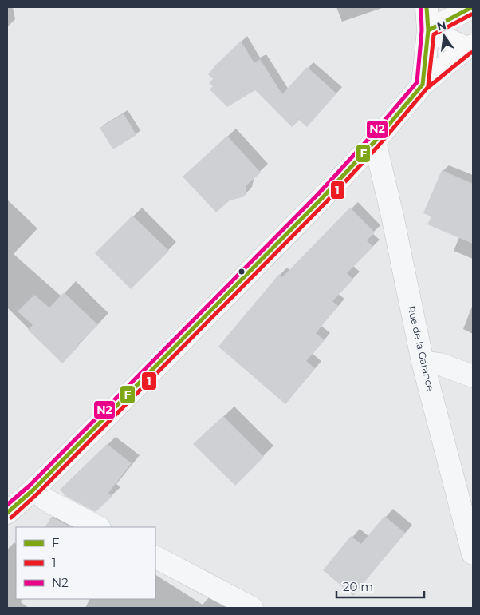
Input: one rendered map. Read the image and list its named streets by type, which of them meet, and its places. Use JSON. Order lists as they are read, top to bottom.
{
  "streets": {
    "street": ["Rue de la Garance"]
  },
  "lines": ["transit line F", "transit line N2", "transit line 1"],
  "legend": ["F", "1", "N2"],
  "scale_bar": "20 m",
  "north": "top"
}
